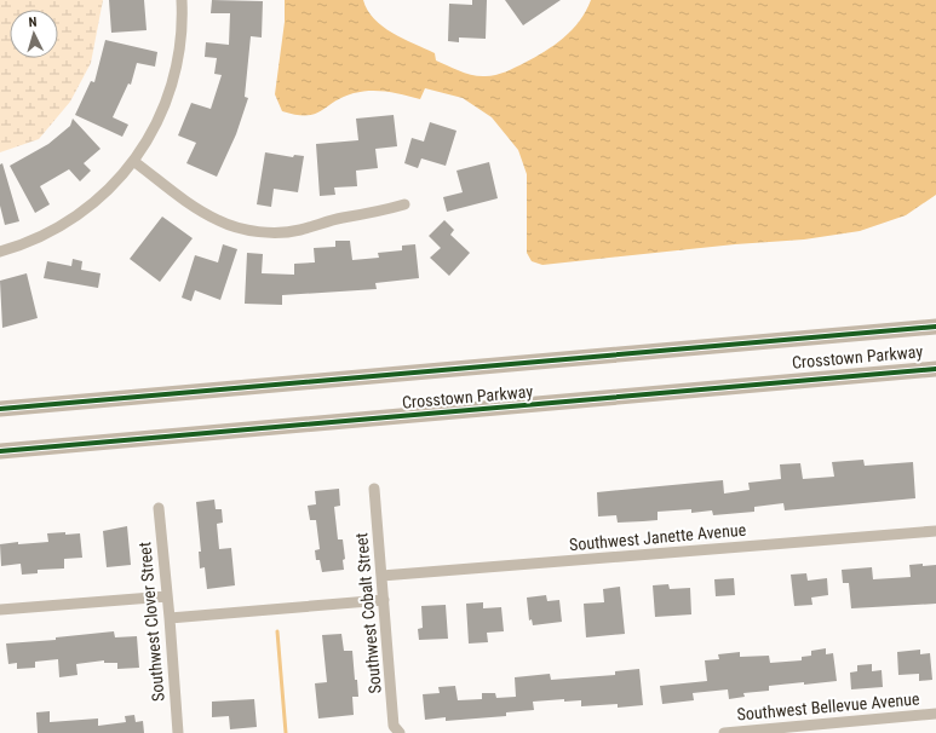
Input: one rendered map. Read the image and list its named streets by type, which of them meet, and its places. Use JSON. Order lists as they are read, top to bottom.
{
  "streets": {
    "main road": ["Crosstown Parkway"],
    "street": [
      "Southwest Janette Avenue",
      "Southwest Cobalt Street",
      "Southwest Clover Street",
      "Southwest Bellevue Avenue"
    ]
  },
  "crossings": [
    ["Southwest Janette Avenue", "Southwest Cobalt Street"]
  ],
  "north": "top"
}
